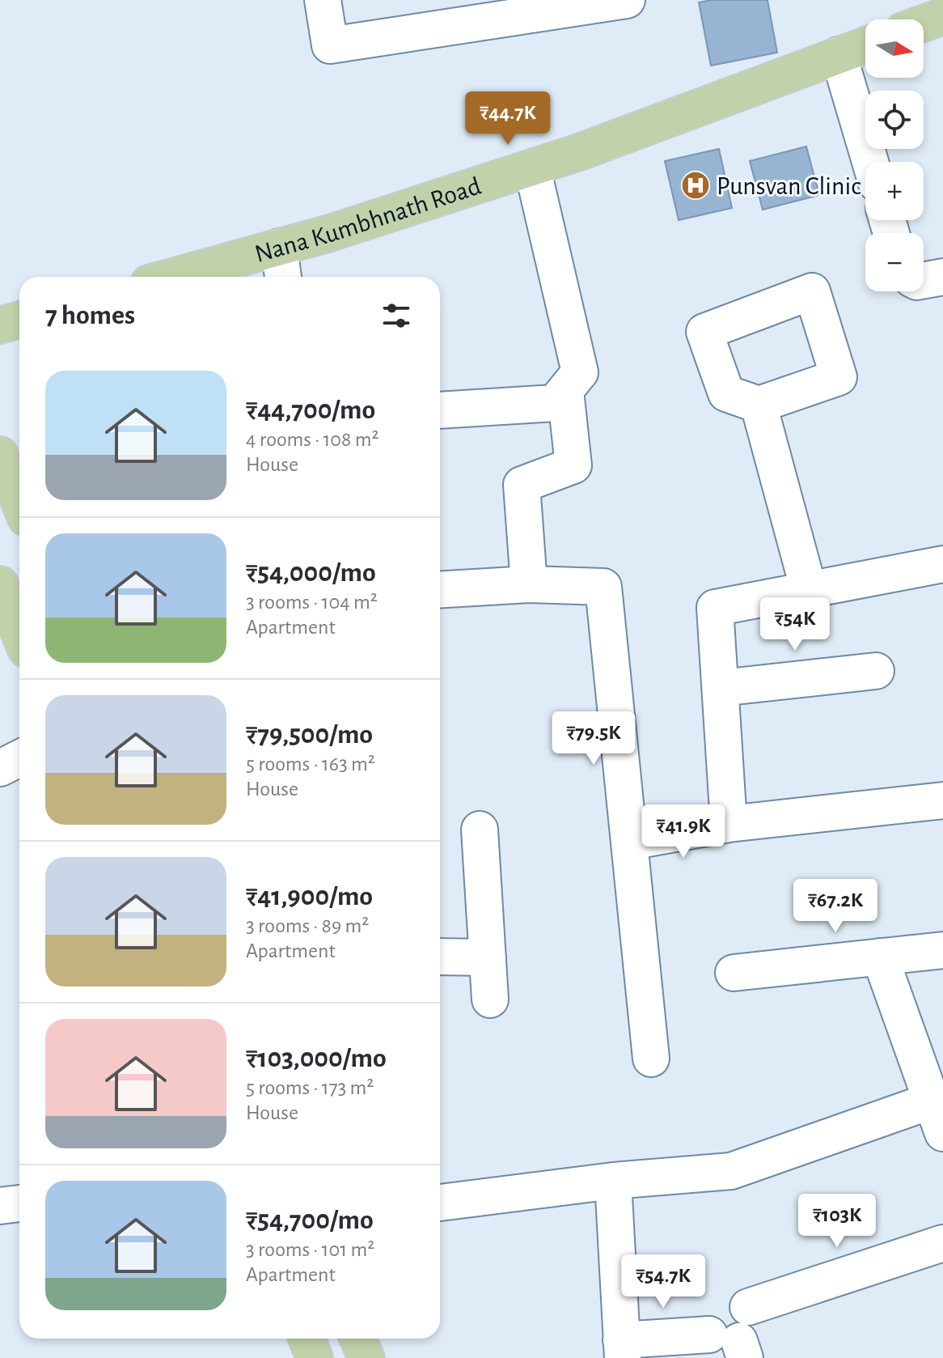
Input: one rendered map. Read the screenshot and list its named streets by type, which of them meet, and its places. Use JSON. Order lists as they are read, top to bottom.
{
  "streets": {
    "main road": ["Nana Kumbhnath Road"]
  },
  "places": {
    "hospital": ["Punsvan Clinic"]
  },
  "north": "right",
  "page": {
    "map_buttons": ["+", "−"],
    "price": [
      "₹44.7K",
      "₹54K",
      "₹79.5K",
      "₹41.9K",
      "₹67.2K",
      "₹103K",
      "₹54.7K"
    ],
    "heading": "7 homes",
    "list": [
      {
        "name": "₹44,700/mo",
        "note": "4 rooms · 108 m² · House"
      },
      {
        "name": "₹54,000/mo",
        "note": "3 rooms · 104 m² · Apartment"
      },
      {
        "name": "₹79,500/mo",
        "note": "5 rooms · 163 m² · House"
      },
      {
        "name": "₹41,900/mo",
        "note": "3 rooms · 89 m² · Apartment"
      },
      {
        "name": "₹103,000/mo",
        "note": "5 rooms · 173 m² · House"
      },
      {
        "name": "₹54,700/mo",
        "note": "3 rooms · 101 m² · Apartment"
      }
    ]
  }
}
